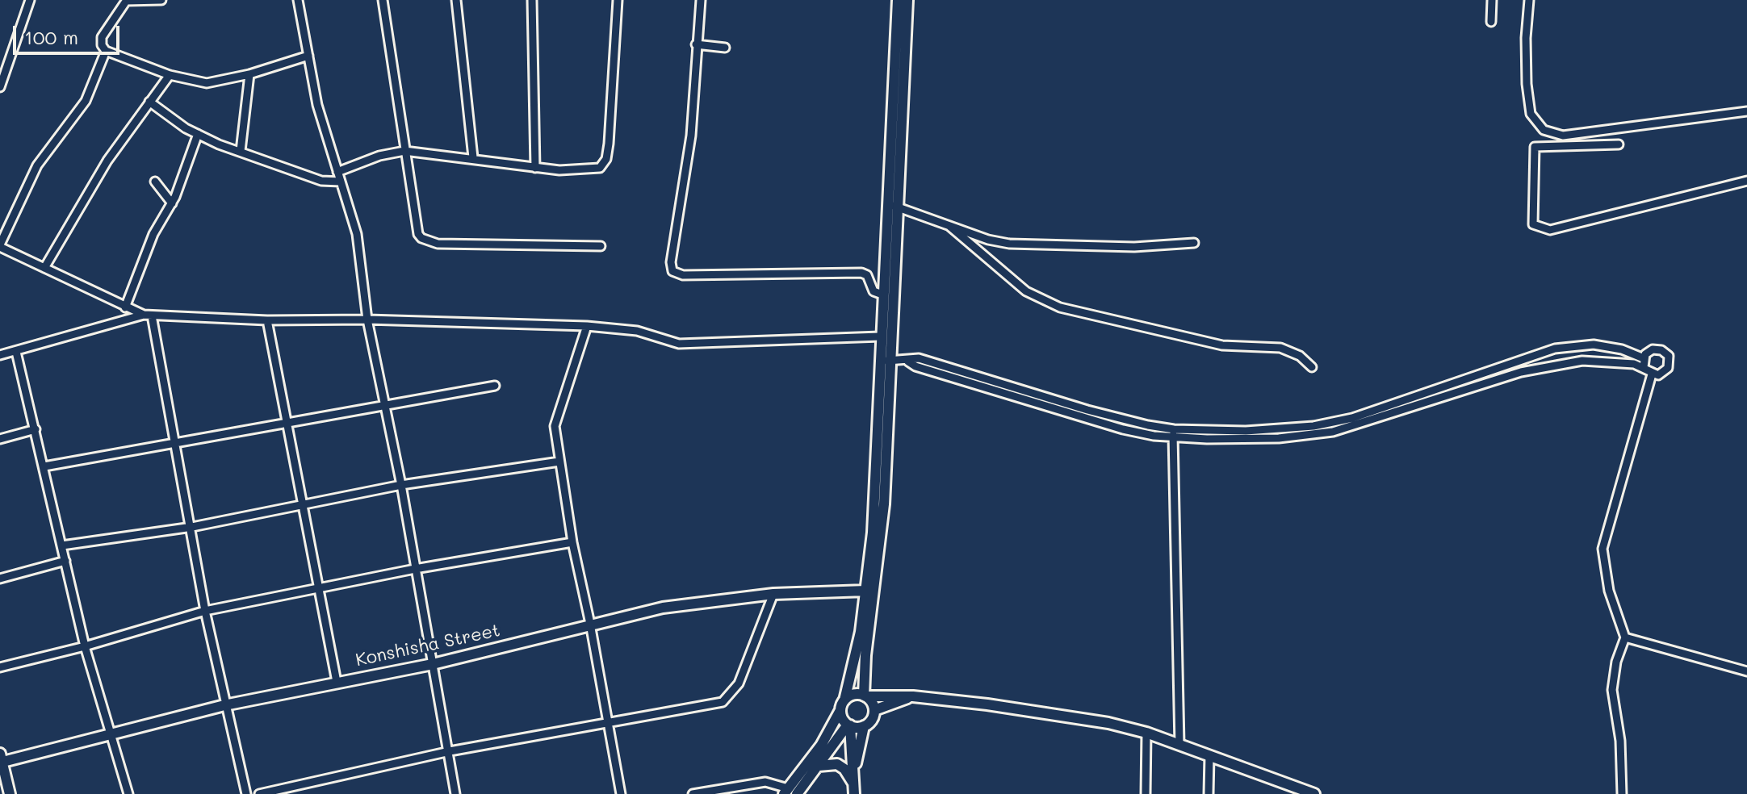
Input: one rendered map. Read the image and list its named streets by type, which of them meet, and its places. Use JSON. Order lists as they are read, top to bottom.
{
  "streets": {
    "main road": ["Konshisha Street"]
  },
  "scale_bar": "100 m"
}
